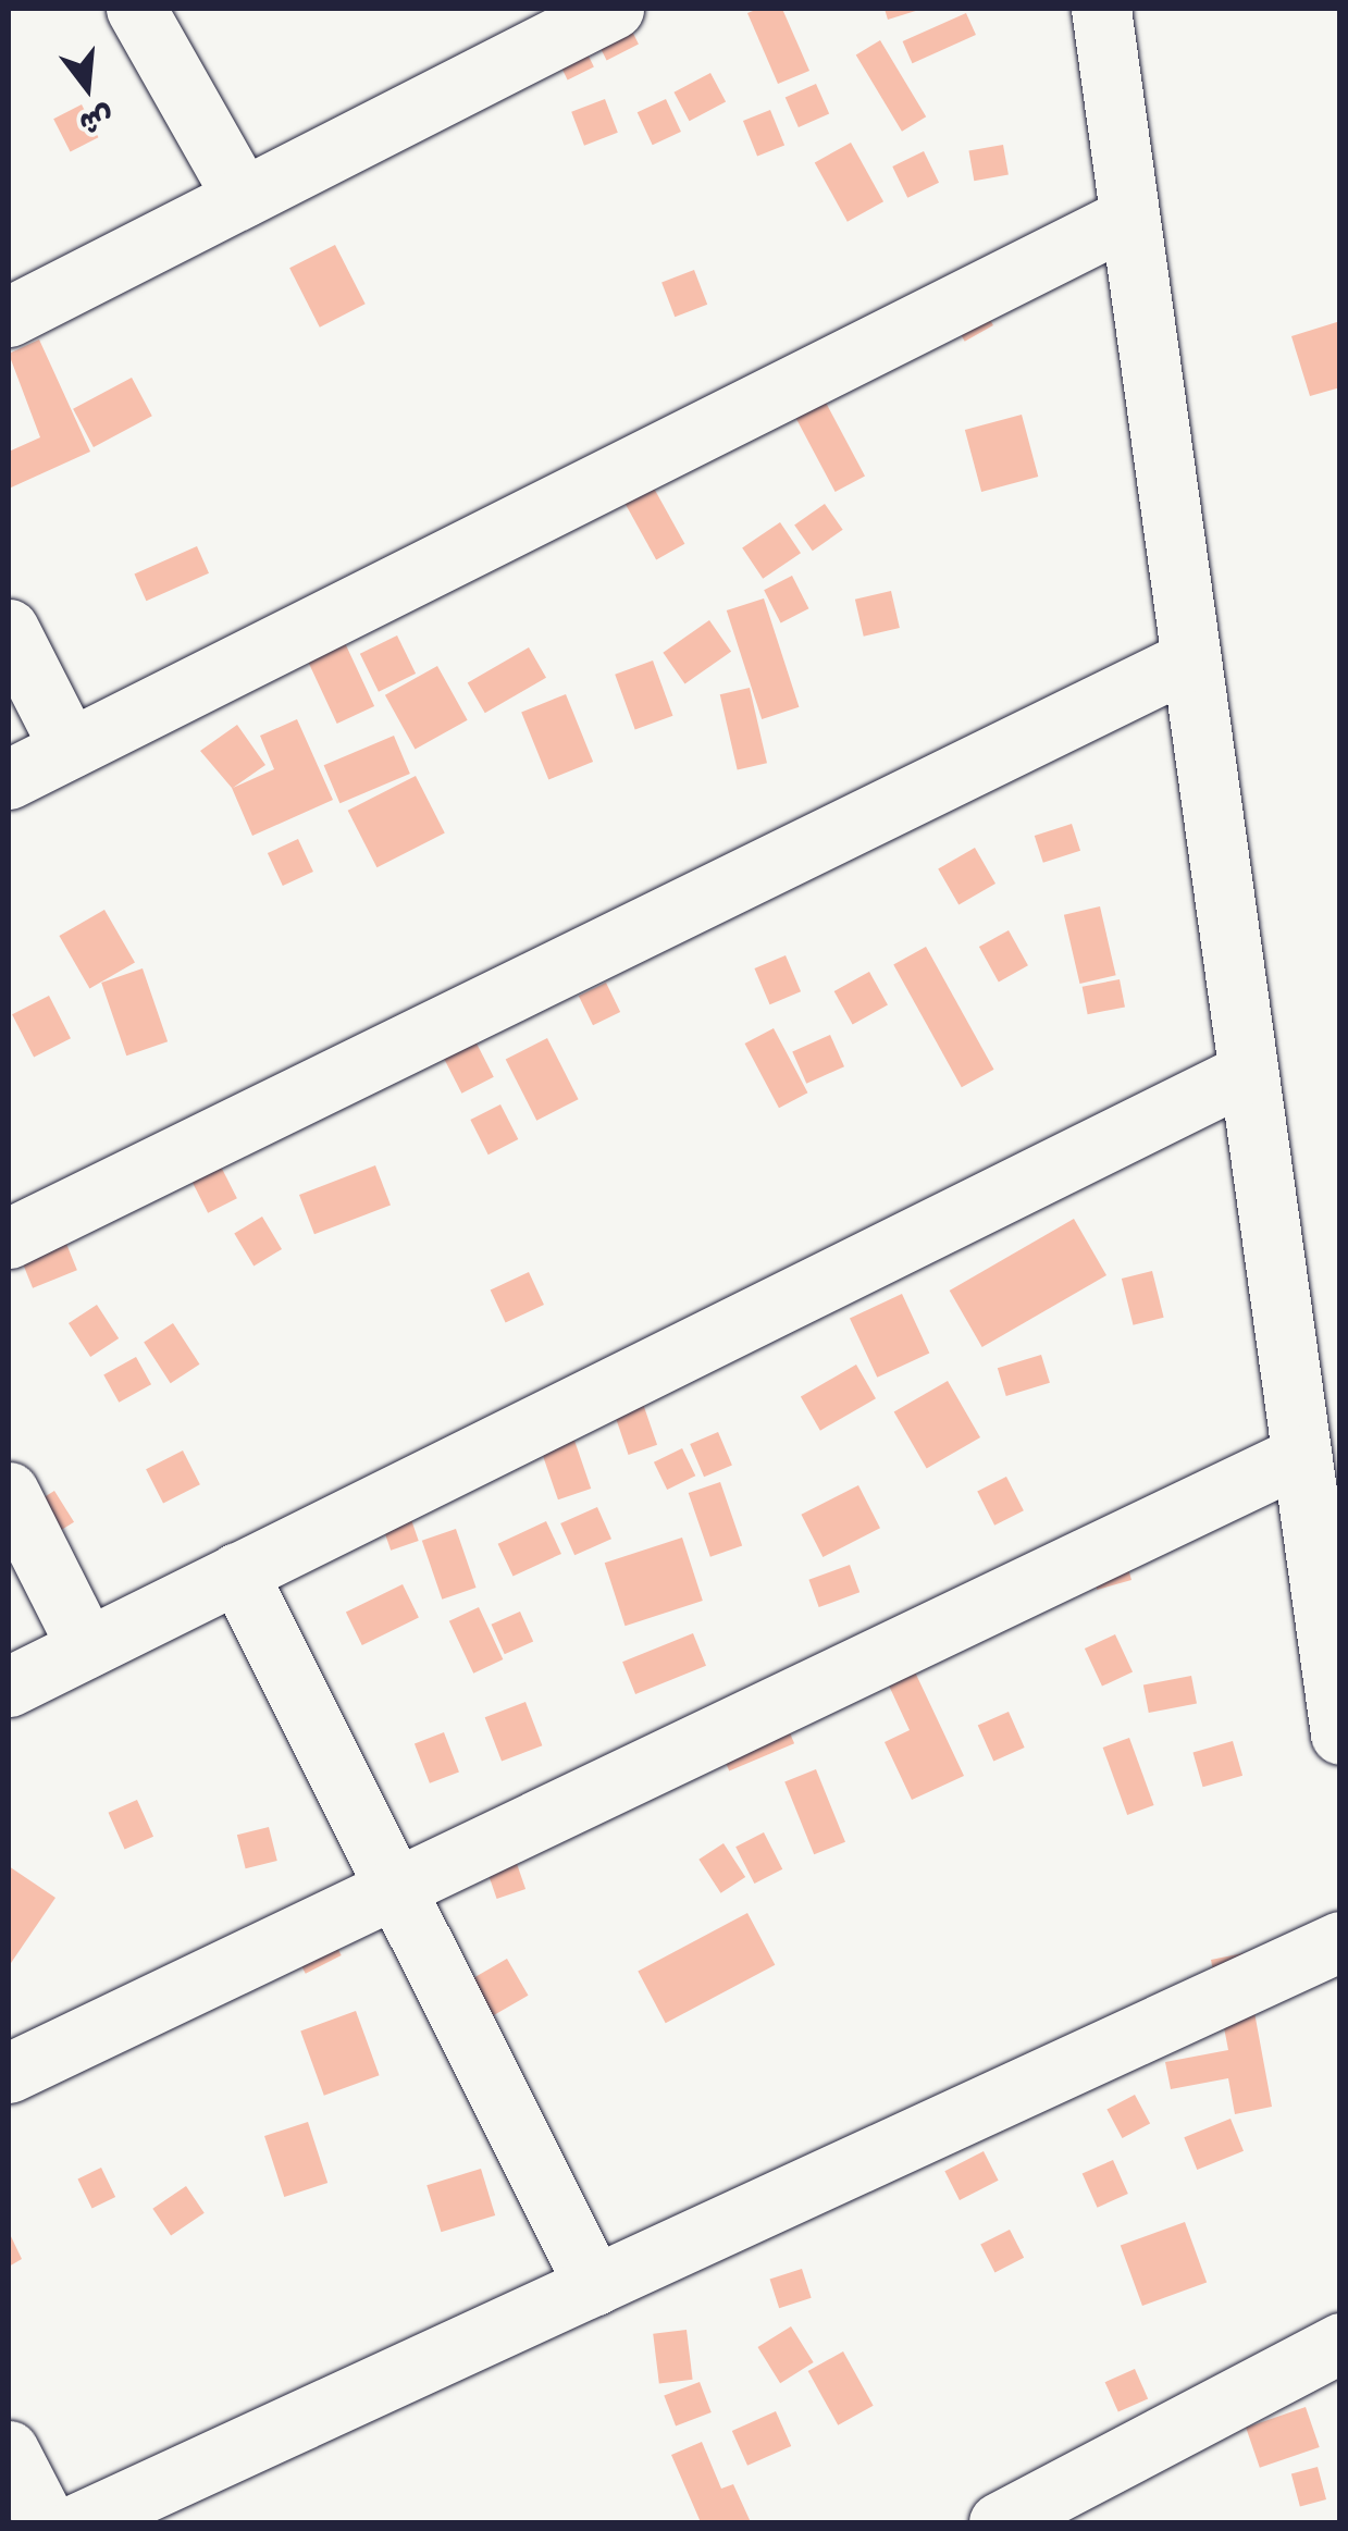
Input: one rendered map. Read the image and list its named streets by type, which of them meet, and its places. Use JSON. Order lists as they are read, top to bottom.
{
  "north": "bottom"
}
